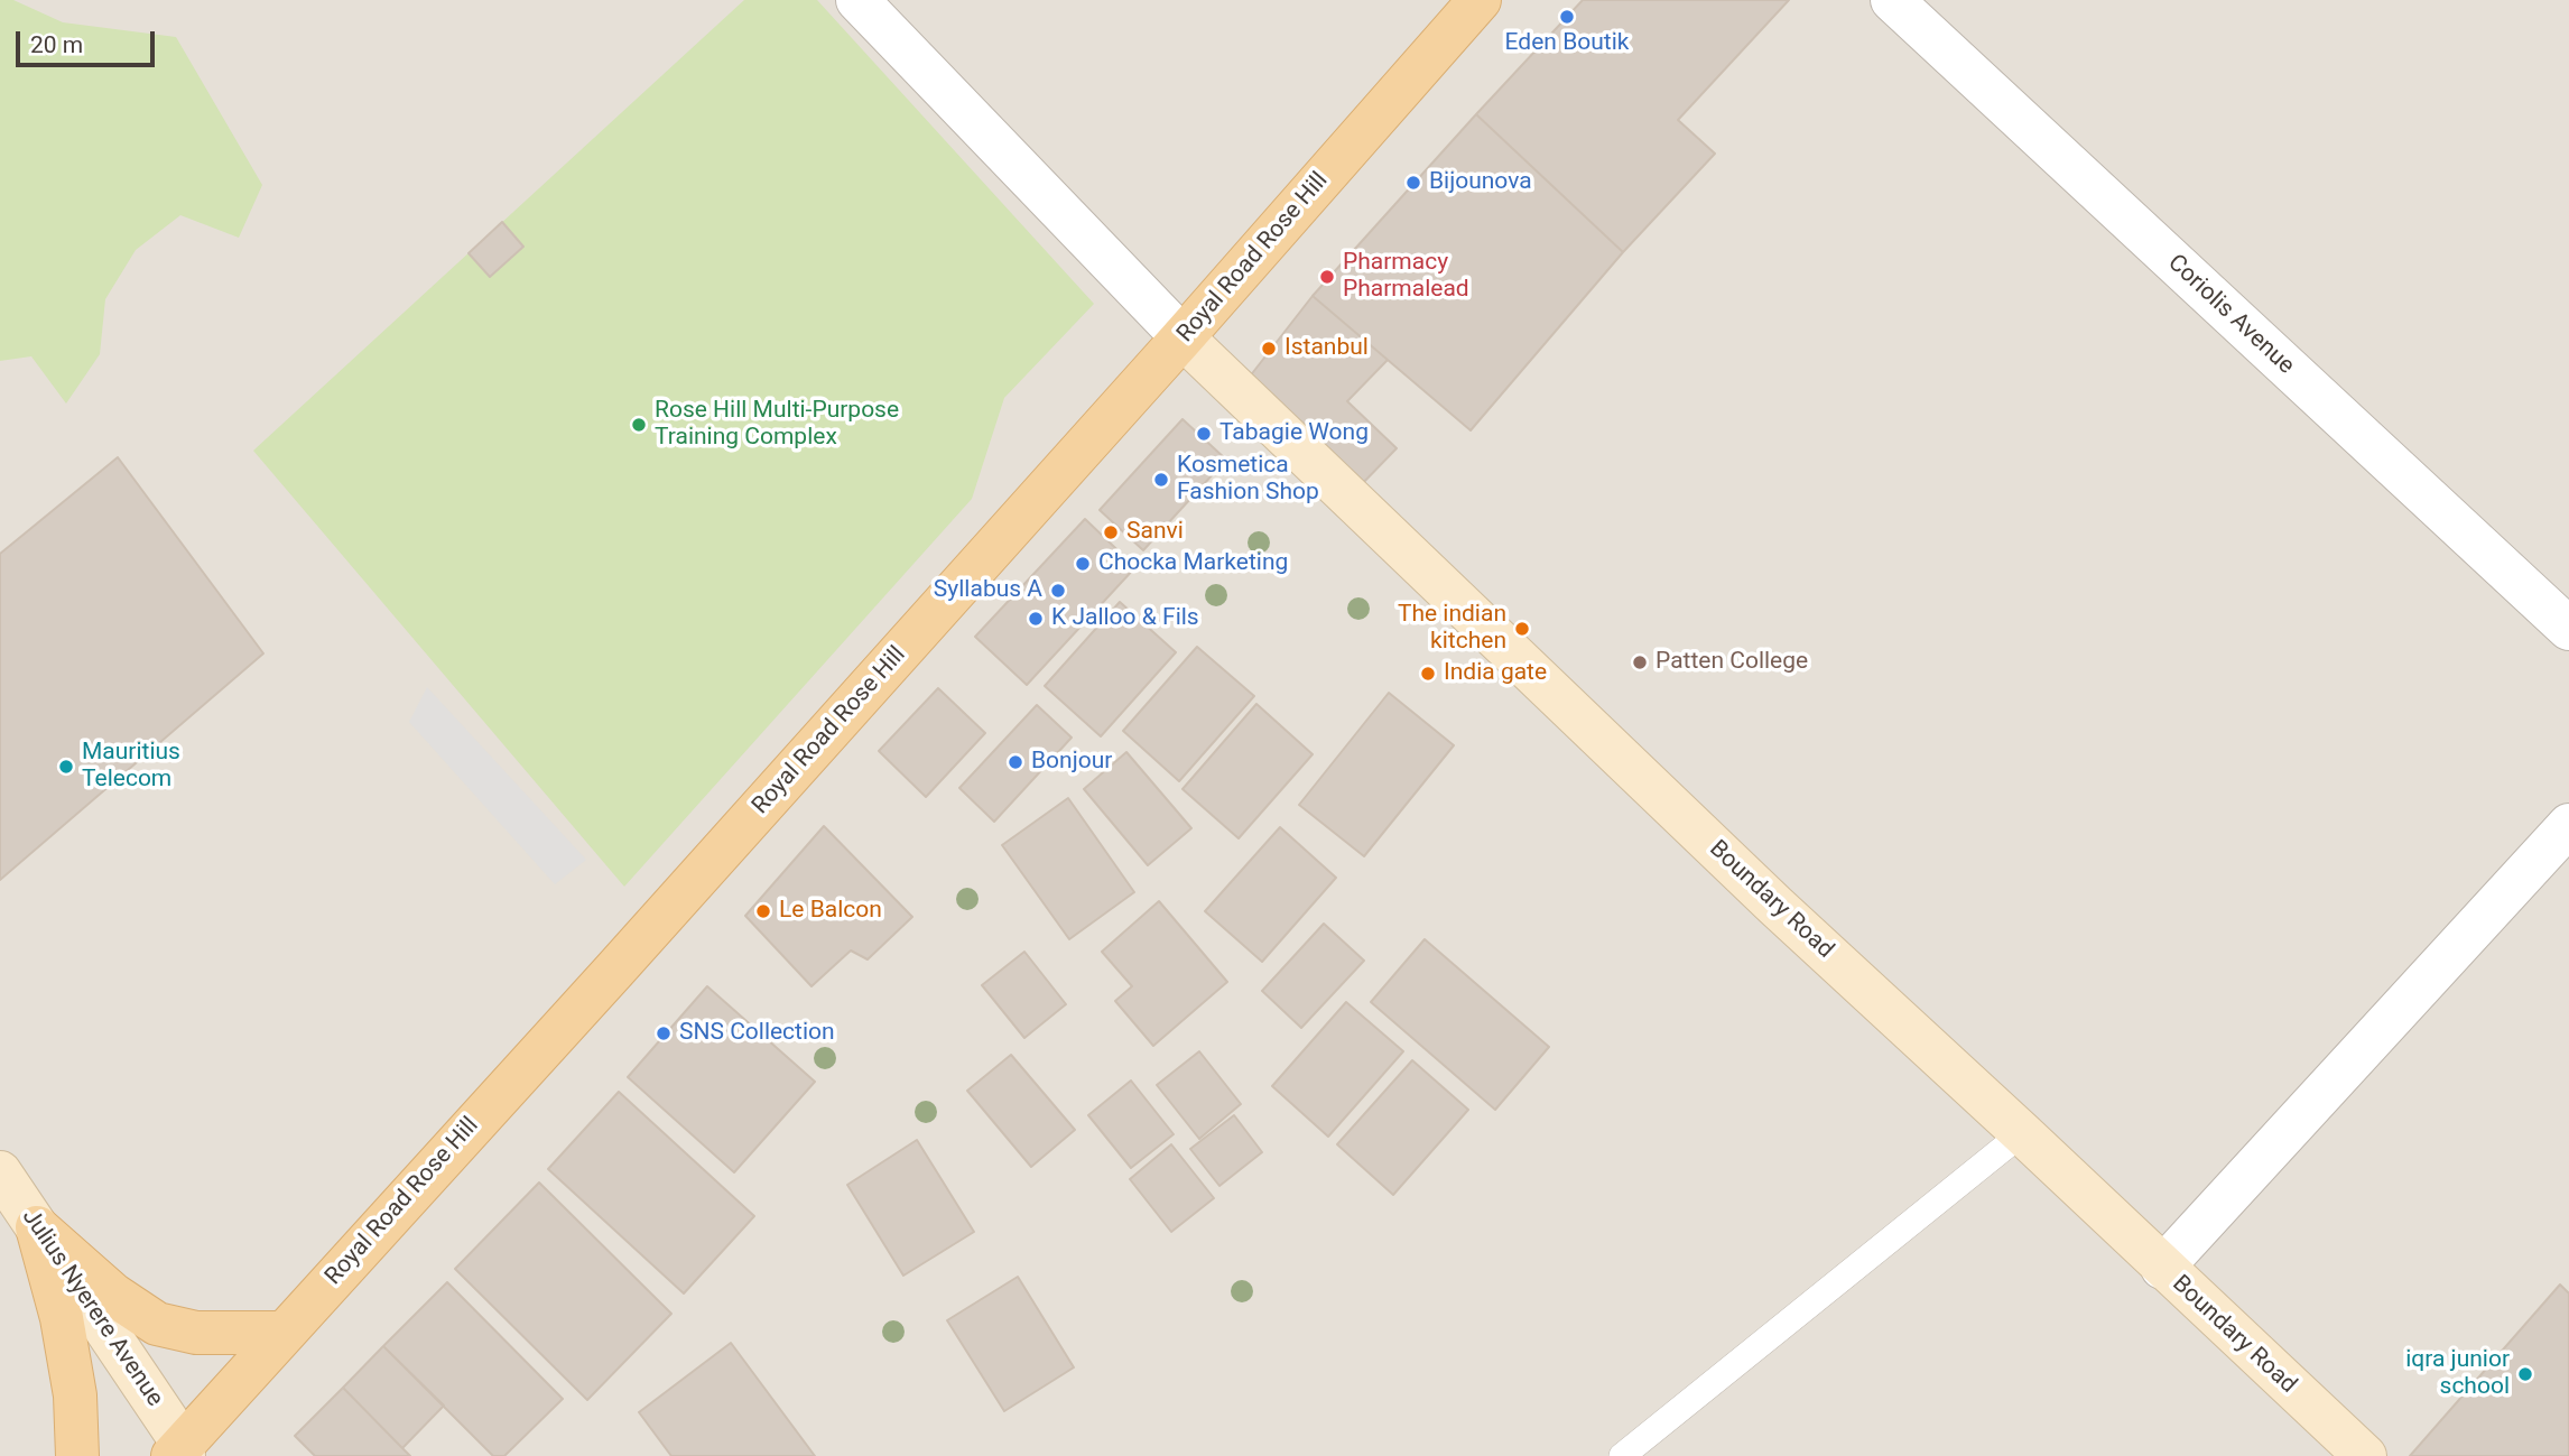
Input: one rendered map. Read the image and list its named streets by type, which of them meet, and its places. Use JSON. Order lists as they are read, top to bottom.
{
  "streets": {
    "main road": ["Royal Road Rose Hill", "Boundary Road", "Julius Nyerere Avenue"],
    "street": ["Coriolis Avenue"]
  },
  "crossings": [
    ["Royal Road Rose Hill", "Boundary Road"],
    ["Royal Road Rose Hill", "Julius Nyerere Avenue"]
  ],
  "places": [
    "Eden Boutik",
    "Bijounova",
    "Pharmacy Pharmalead",
    "Istanbul",
    "Rose Hill Multi-Purpose Training Complex",
    "Tabagie Wong",
    "Kosmetica Fashion Shop",
    "Sanvi",
    "Chocka Marketing",
    "Syllabus A",
    "K Jalloo & Fils",
    "The indian kitchen",
    "Patten College",
    "India gate",
    "Bonjour",
    "Mauritius Telecom",
    "Le Balcon",
    "SNS Collection",
    "iqra junior school"
  ],
  "scale_bar": "20 m"
}
